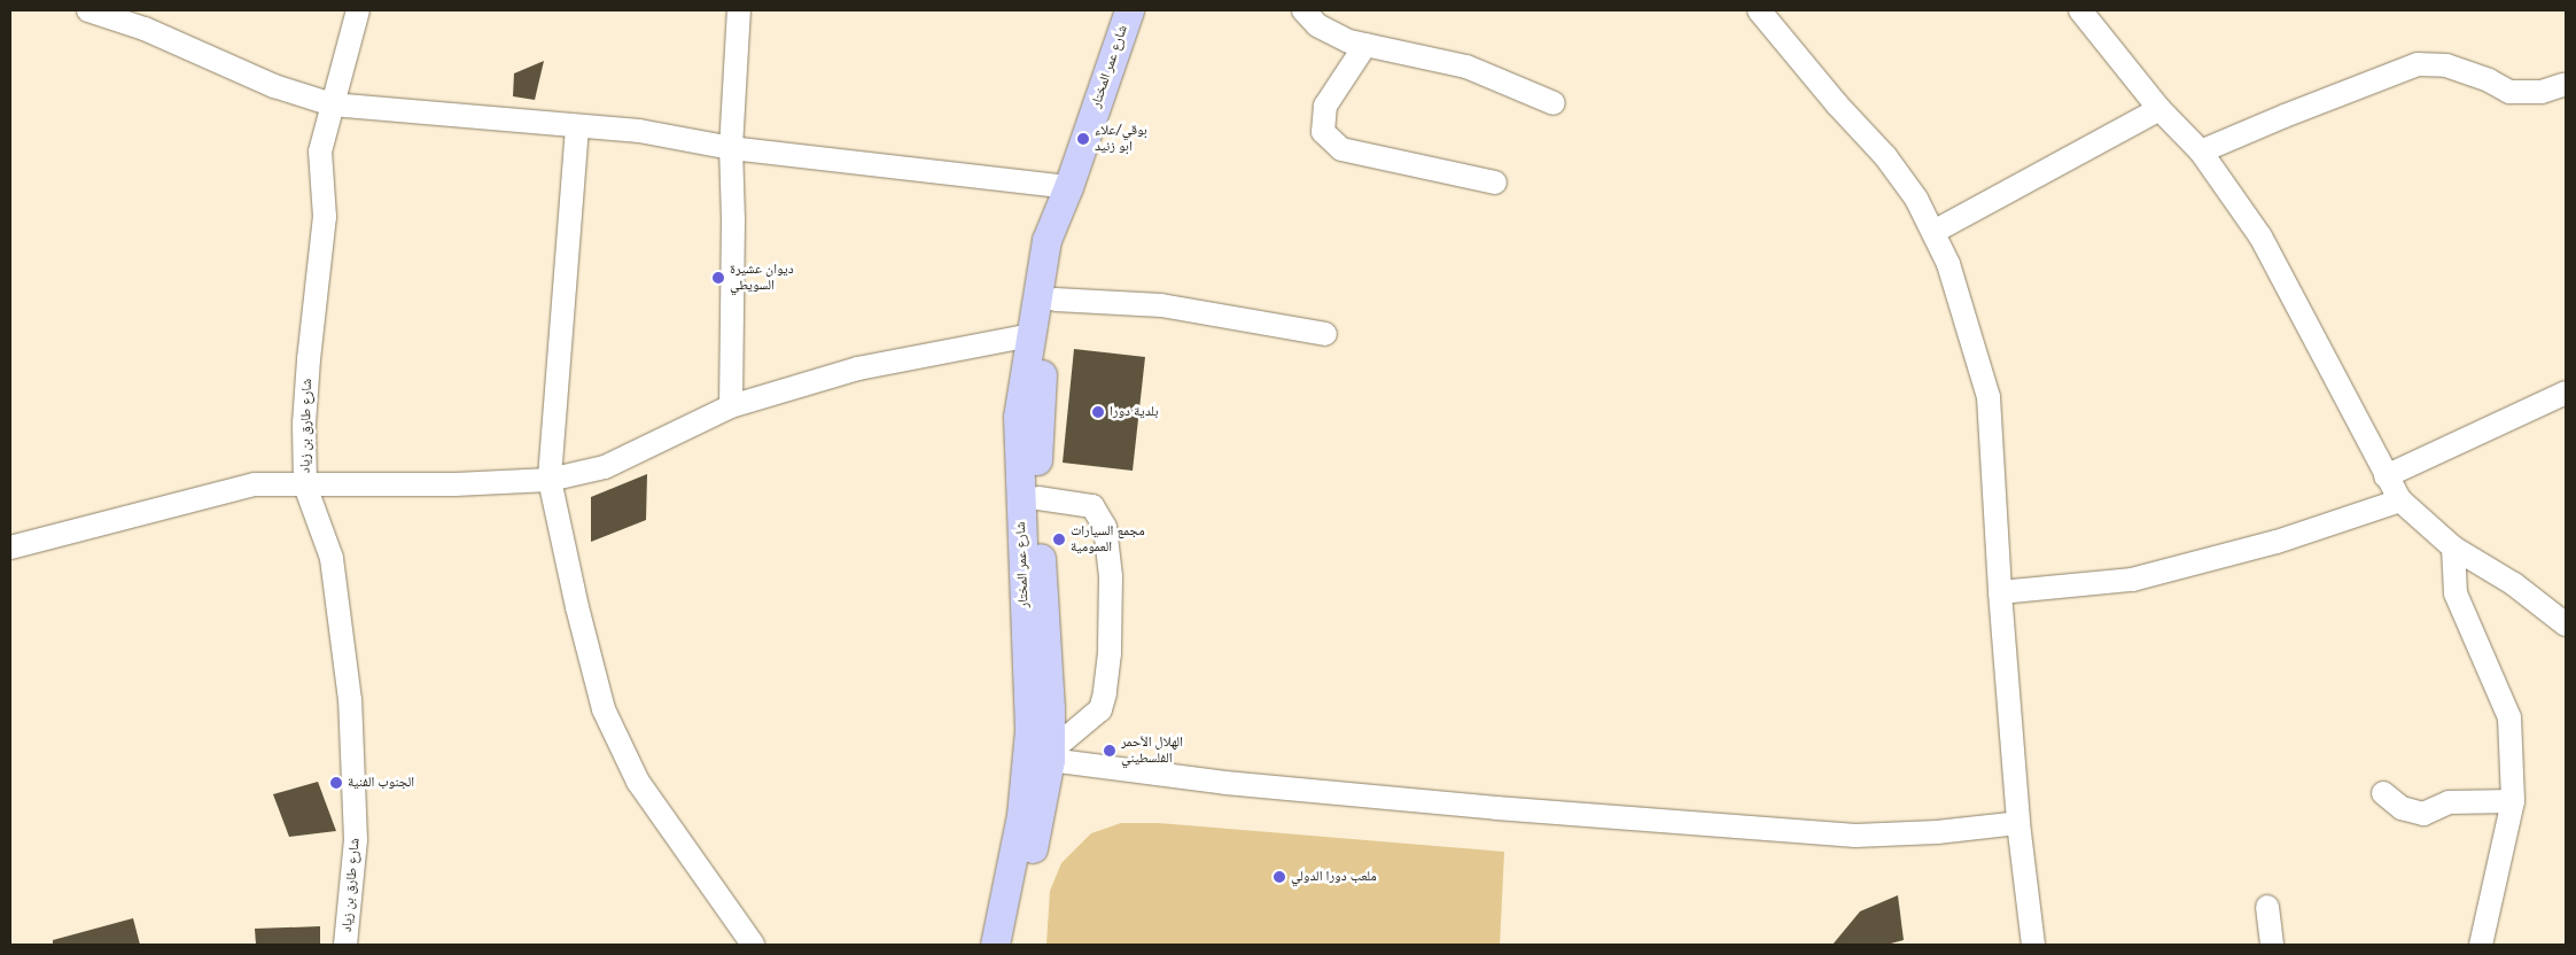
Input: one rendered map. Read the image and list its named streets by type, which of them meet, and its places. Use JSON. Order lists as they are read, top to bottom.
{
  "streets": {
    "main road": ["شارع عمر المختار"],
    "street": ["شارع طارق بن زياد"]
  },
  "places": [
    "بوقي/علاء ابو زنيد",
    "ديوان عشيرة السويطي",
    "بلدية دورا",
    "مجمع السيارات العمومية",
    "الهلال الأحمر الفلسطيني",
    "الجنوب الفنية",
    "ملعب دورا الدولي"
  ]
}
